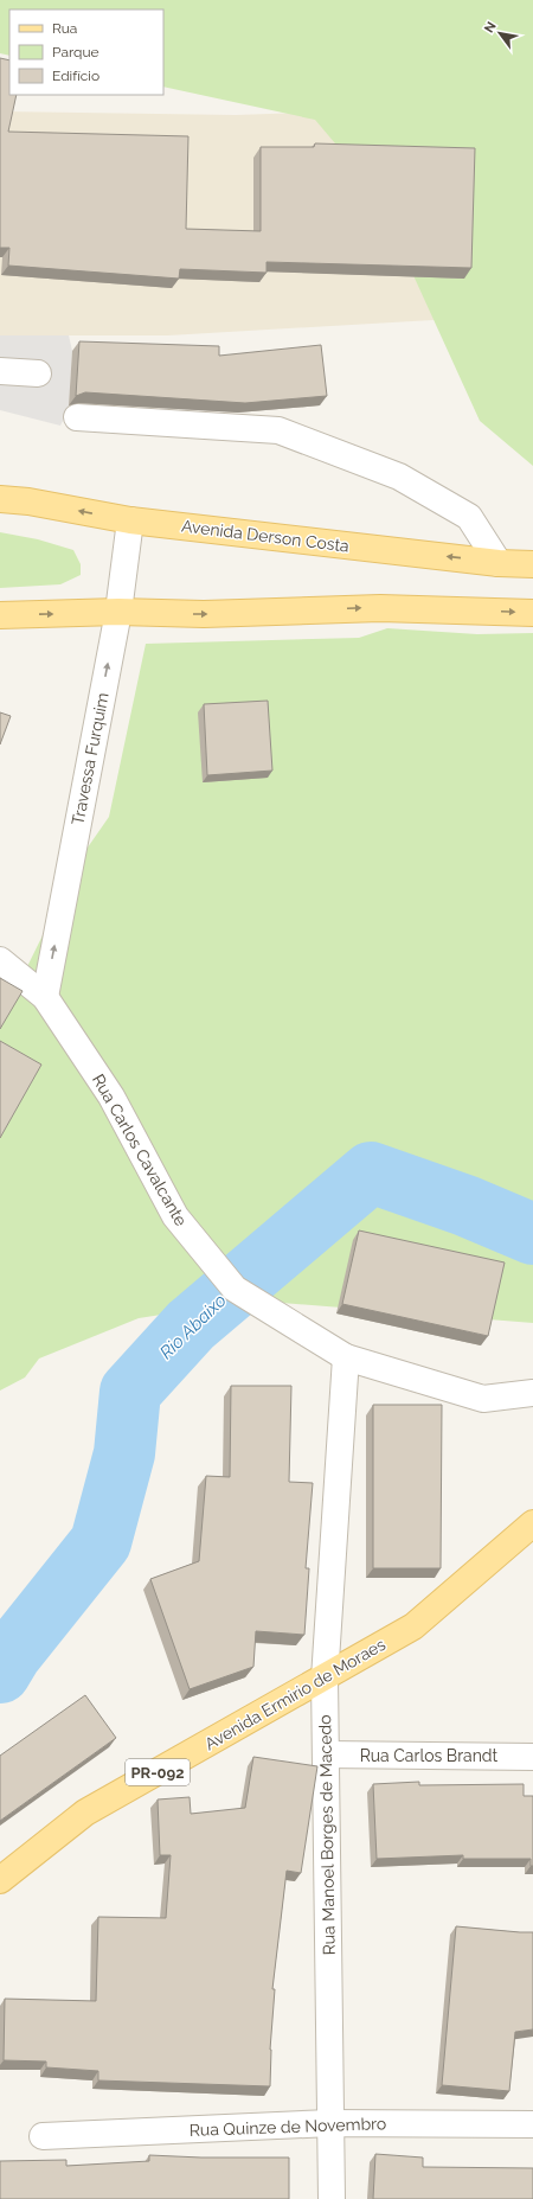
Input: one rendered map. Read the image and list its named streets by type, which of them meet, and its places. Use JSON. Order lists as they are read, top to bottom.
{
  "streets": {
    "main road": ["Avenida Derson Costa", "Avenida Ermirio de Moraes", "PR-092"],
    "street": [
      "Travessa Furquim",
      "Rua Carlos Cavalcante",
      "Rua Carlos Brandt",
      "Rua Manoel Borges de Macedo",
      "Rua Quinze de Novembro"
    ]
  },
  "crossings": [
    ["Avenida Derson Costa", "Travessa Furquim"],
    ["Travessa Furquim", "Rua Carlos Cavalcante"],
    ["Rua Carlos Cavalcante", "Rua Manoel Borges de Macedo"],
    ["Avenida Ermirio de Moraes", "Rua Manoel Borges de Macedo"],
    ["Rua Carlos Brandt", "Rua Manoel Borges de Macedo"],
    ["Rua Manoel Borges de Macedo", "Rua Quinze de Novembro"]
  ],
  "one_way": ["Travessa Furquim"],
  "water": ["Rio Abaixo"],
  "legend": ["Rua", "Parque", "Edifício"],
  "north": "top left"
}
